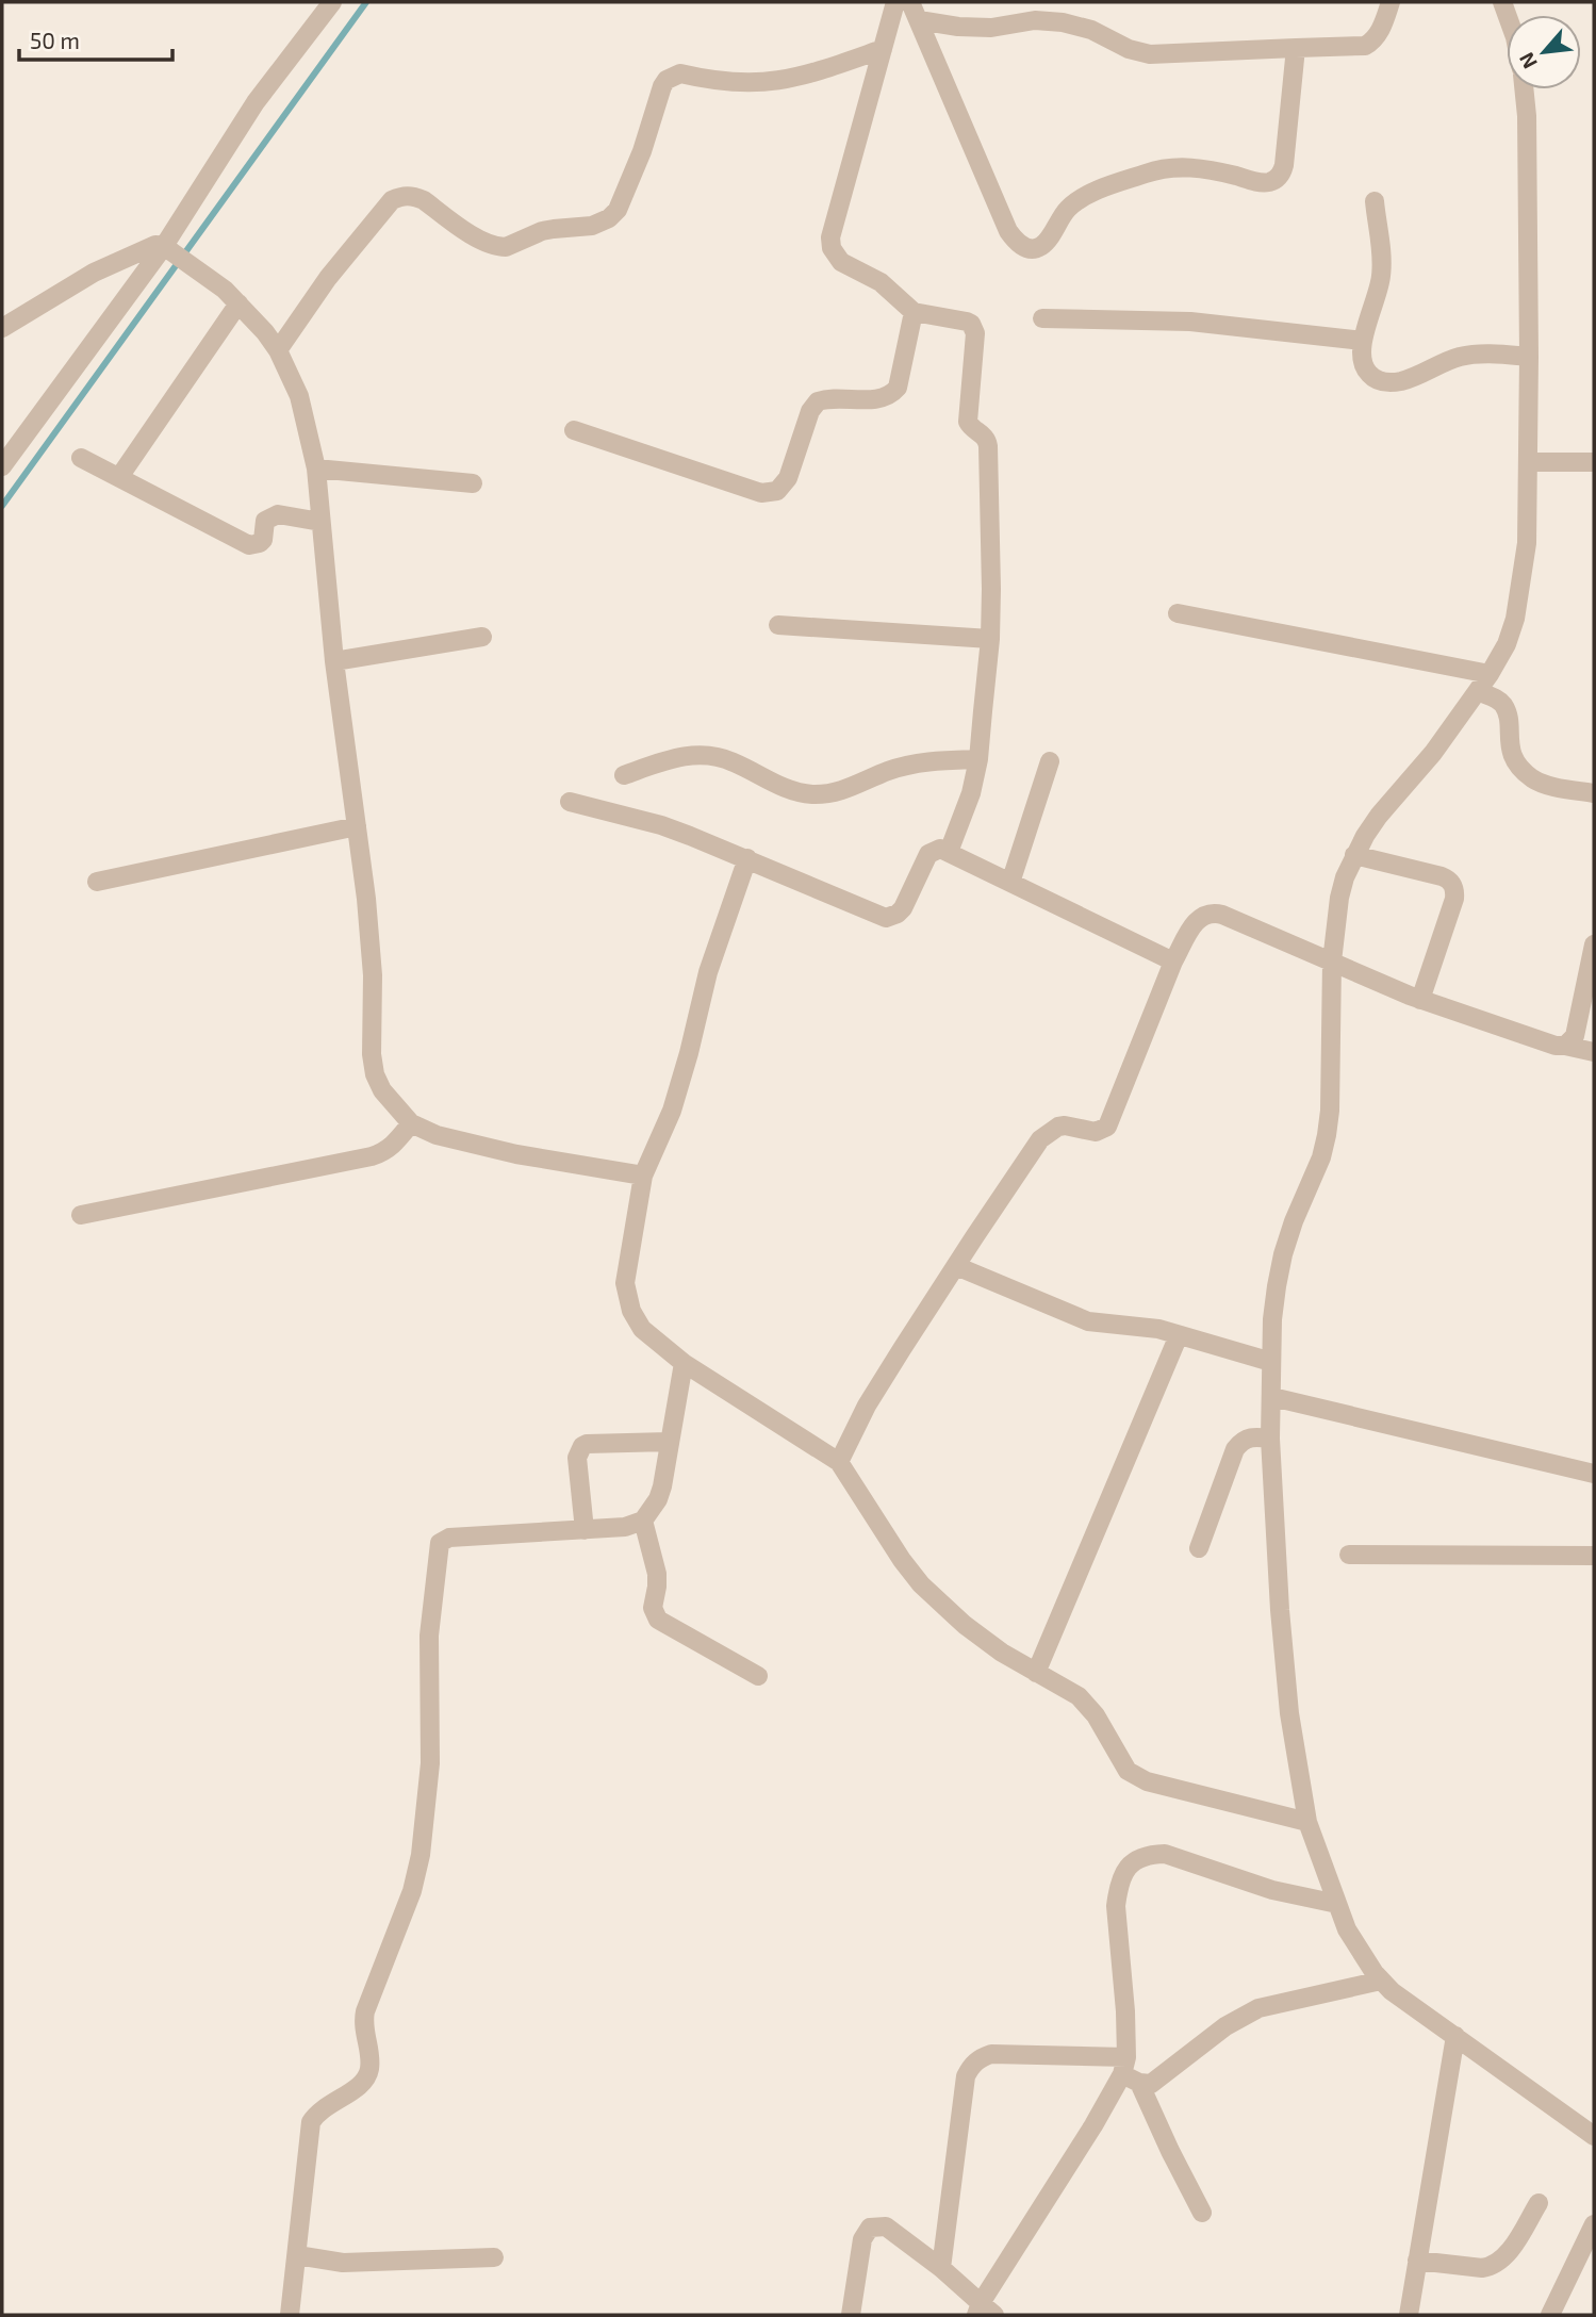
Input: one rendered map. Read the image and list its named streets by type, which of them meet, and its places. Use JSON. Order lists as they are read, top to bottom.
{
  "scale_bar": "50 m",
  "north": "bottom left"
}
